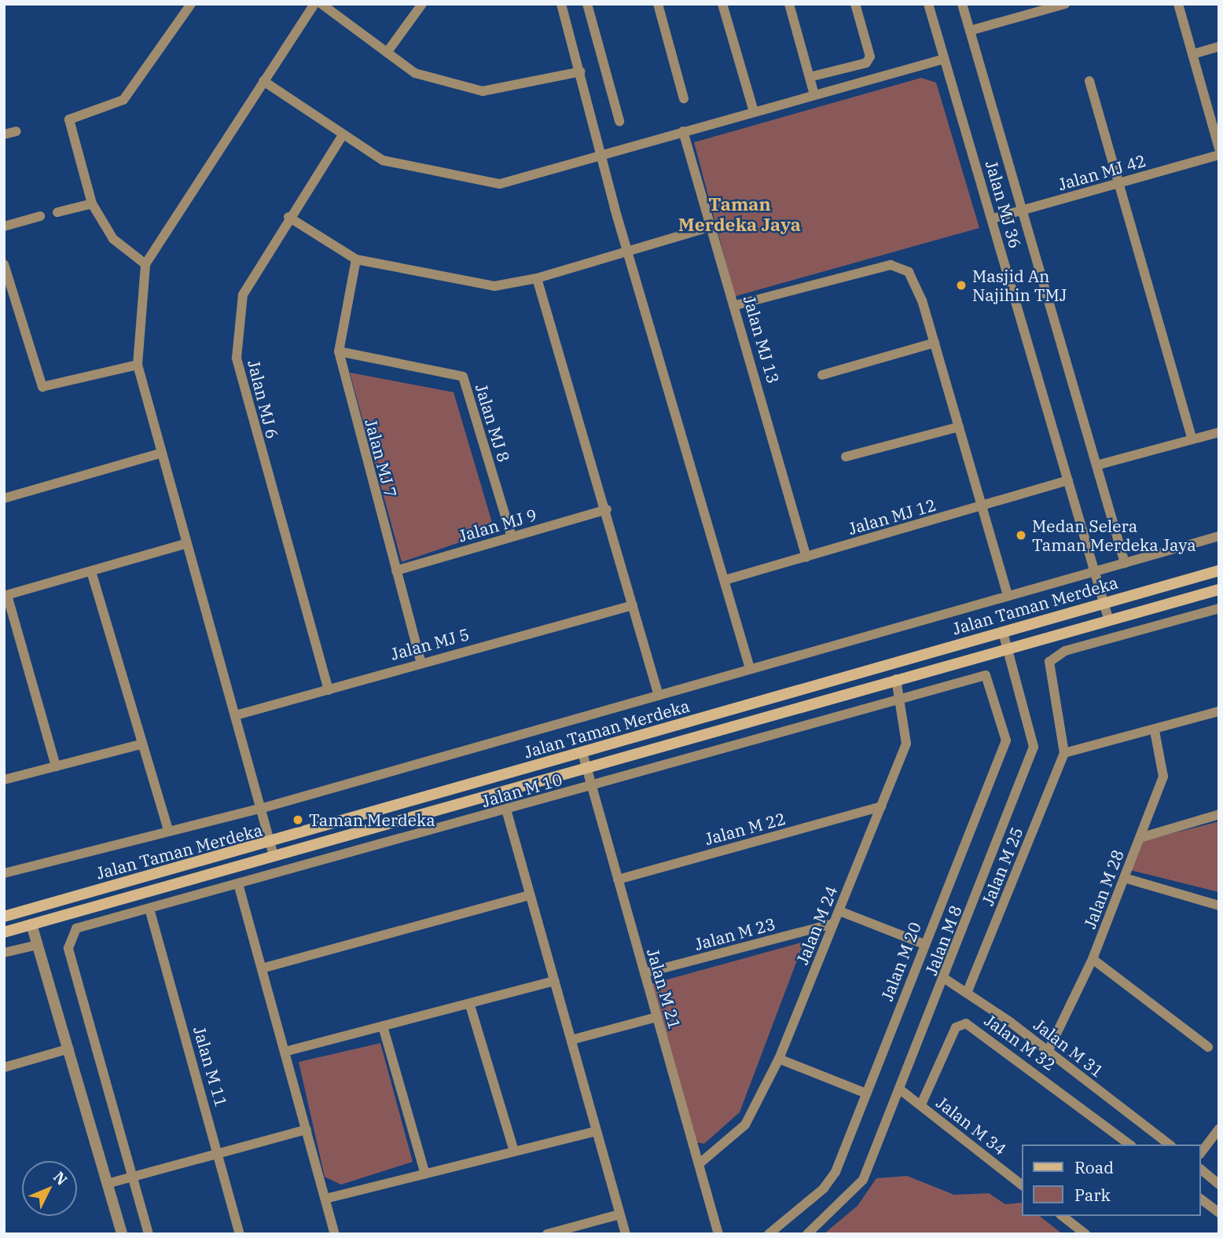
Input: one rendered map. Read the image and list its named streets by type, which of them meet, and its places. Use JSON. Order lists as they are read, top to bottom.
{
  "streets": {
    "main road": ["Jalan Taman Merdeka"],
    "street": [
      "Jalan MJ 42",
      "Jalan MJ 36",
      "Jalan MJ 13",
      "Jalan MJ 6",
      "Jalan MJ 8",
      "Jalan MJ 7",
      "Jalan MJ 12",
      "Jalan MJ 9",
      "Jalan MJ 5",
      "Jalan M 10",
      "Jalan M 22",
      "Jalan M 25",
      "Jalan M 28",
      "Jalan M 24",
      "Jalan M 23",
      "Jalan M 8",
      "Jalan M 20",
      "Jalan M 21",
      "Jalan M 32",
      "Jalan M 31",
      "Jalan M 11",
      "Jalan M 34"
    ]
  },
  "crossings": [
    ["Jalan MJ 42", "Jalan MJ 36"],
    ["Jalan MJ 36", "Jalan MJ 12"],
    ["Jalan MJ 36", "Jalan Taman Merdeka"],
    ["Jalan MJ 13", "Jalan MJ 12"],
    ["Jalan MJ 6", "Jalan MJ 5"],
    ["Jalan MJ 8", "Jalan MJ 7"],
    ["Jalan MJ 8", "Jalan MJ 9"],
    ["Jalan MJ 7", "Jalan MJ 9"],
    ["Jalan MJ 7", "Jalan MJ 5"],
    ["Jalan Taman Merdeka", "Jalan M 8"],
    ["Jalan Taman Merdeka", "Jalan M 21"],
    ["Jalan M 10", "Jalan M 24"],
    ["Jalan M 10", "Jalan M 20"],
    ["Jalan M 10", "Jalan M 21"],
    ["Jalan M 10", "Jalan M 11"],
    ["Jalan M 22", "Jalan M 24"],
    ["Jalan M 22", "Jalan M 21"],
    ["Jalan M 25", "Jalan M 31"],
    ["Jalan M 28", "Jalan M 31"],
    ["Jalan M 24", "Jalan M 23"],
    ["Jalan M 24", "Jalan M 21"],
    ["Jalan M 23", "Jalan M 21"],
    ["Jalan M 8", "Jalan M 31"],
    ["Jalan M 8", "Jalan M 34"],
    ["Jalan M 32", "Jalan M 34"]
  ],
  "districts": ["Taman Merdeka Jaya"],
  "places": ["Masjid An Najihin TMJ", "Medan Selera Taman Merdeka Jaya", "Taman Merdeka"],
  "legend": ["Road", "Park"],
  "north": "top right"
}
